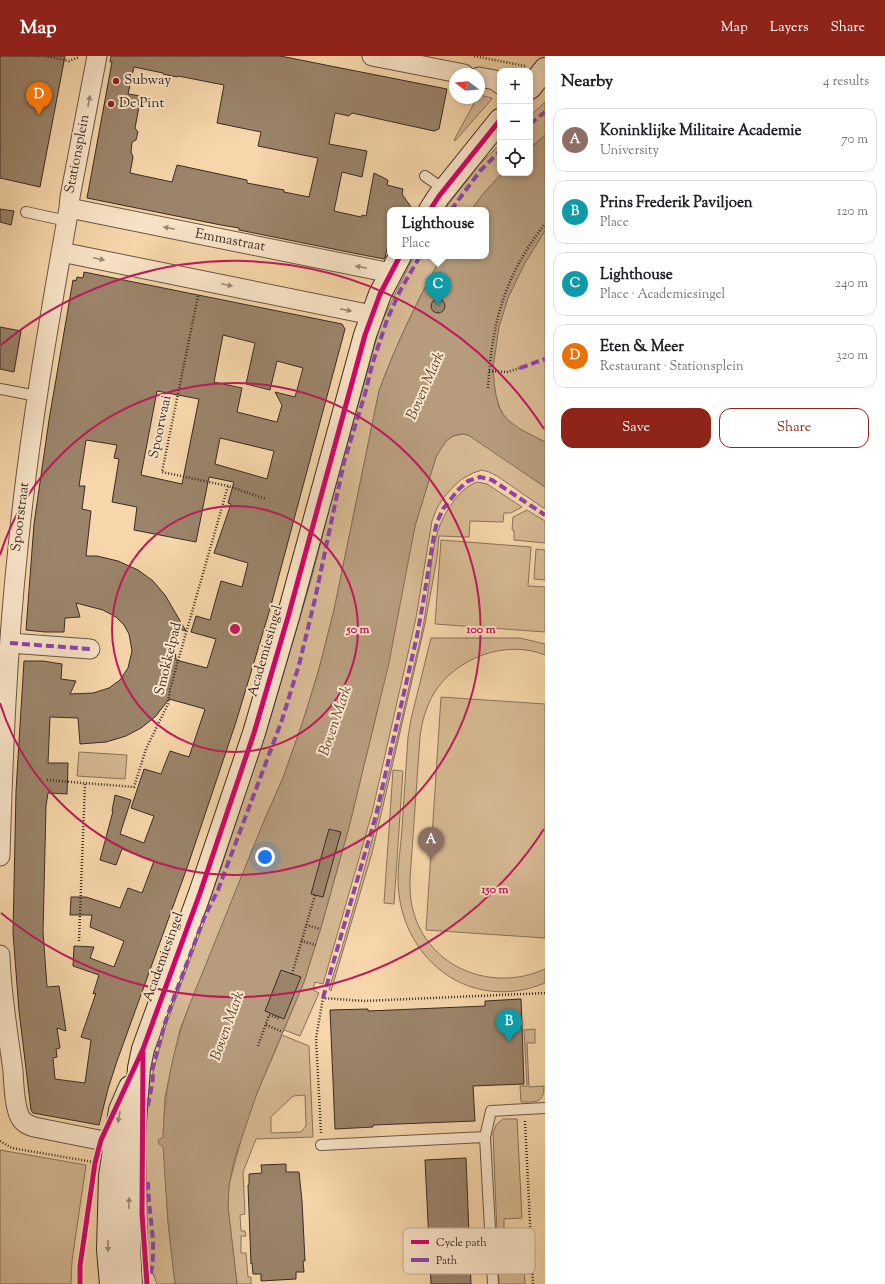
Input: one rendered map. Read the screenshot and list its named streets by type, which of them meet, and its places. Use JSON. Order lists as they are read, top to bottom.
{
  "streets": {
    "street": [
      "Stationsplein",
      "Emmastraat",
      "Spoorstraat",
      "Academiesingel"
    ],
    "path": ["Spoorwaai", "Smokkelpad"]
  },
  "crossings": [
    ["Stationsplein", "Emmastraat"],
    ["Stationsplein", "Spoorstraat"],
    ["Emmastraat", "Academiesingel"],
    ["Spoorwaai", "Smokkelpad"]
  ],
  "one_way": ["Stationsplein"],
  "water": ["Boven Mark"],
  "places": ["Subway", "De Pint"],
  "legend": ["Cycle path", "Path"],
  "north": "left",
  "page": {
    "header": "Map",
    "nav": ["Map", "Layers", "Share"],
    "heading": ["Nearby", "4 results"],
    "map_buttons": ["+", "−"],
    "pins": [
      "D",
      "C",
      "A",
      "B"
    ],
    "list": [
      {
        "mark": "A",
        "name": "Koninklijke Militaire Academie",
        "note": "University",
        "value": "70 m"
      },
      {
        "mark": "B",
        "name": "Prins Frederik Paviljoen",
        "note": "Place",
        "value": "120 m"
      },
      {
        "mark": "C",
        "name": "Lighthouse",
        "note": "Place · Academiesingel",
        "value": "240 m"
      },
      {
        "mark": "D",
        "name": "Eten & Meer",
        "note": "Restaurant · Stationsplein",
        "value": "320 m"
      }
    ],
    "popup": ["Lighthouse", "Place"],
    "buttons": ["Save", "Share"]
  },
  "rings": ["50 m", "100 m", "150 m"]
}
